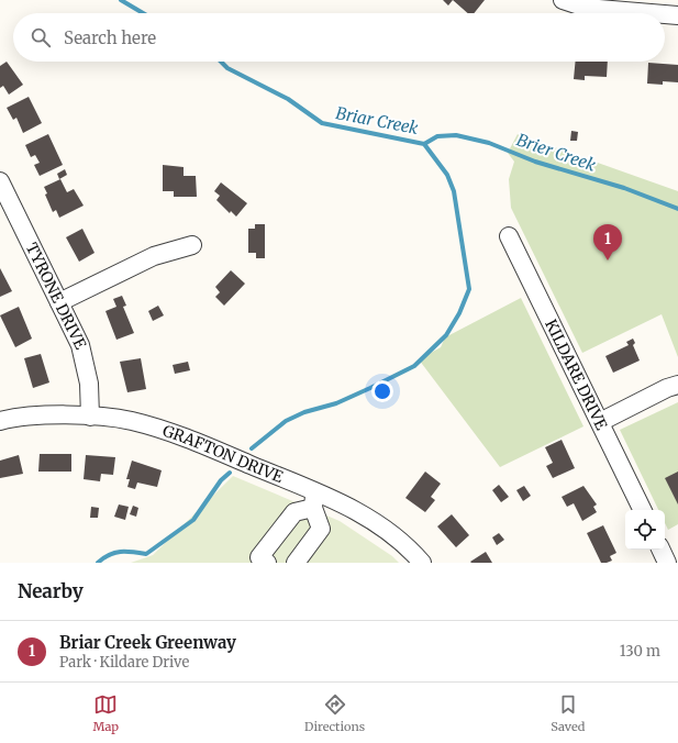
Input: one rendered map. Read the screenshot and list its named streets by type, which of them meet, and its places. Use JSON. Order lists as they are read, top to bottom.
{
  "streets": {
    "street": ["TYRONE DRIVE", "KILDARE DRIVE", "GRAFTON DRIVE"]
  },
  "crossings": [
    ["TYRONE DRIVE", "GRAFTON DRIVE"]
  ],
  "water": ["Briar Creek", "Brier Creek"],
  "page": {
    "search": "Search here",
    "pins": "1",
    "heading": "Nearby",
    "list": [
      {
        "mark": "1",
        "name": "Briar Creek Greenway",
        "note": "Park · Kildare Drive",
        "value": "130 m"
      }
    ],
    "nav": ["Map", "Directions", "Saved"]
  }
}
